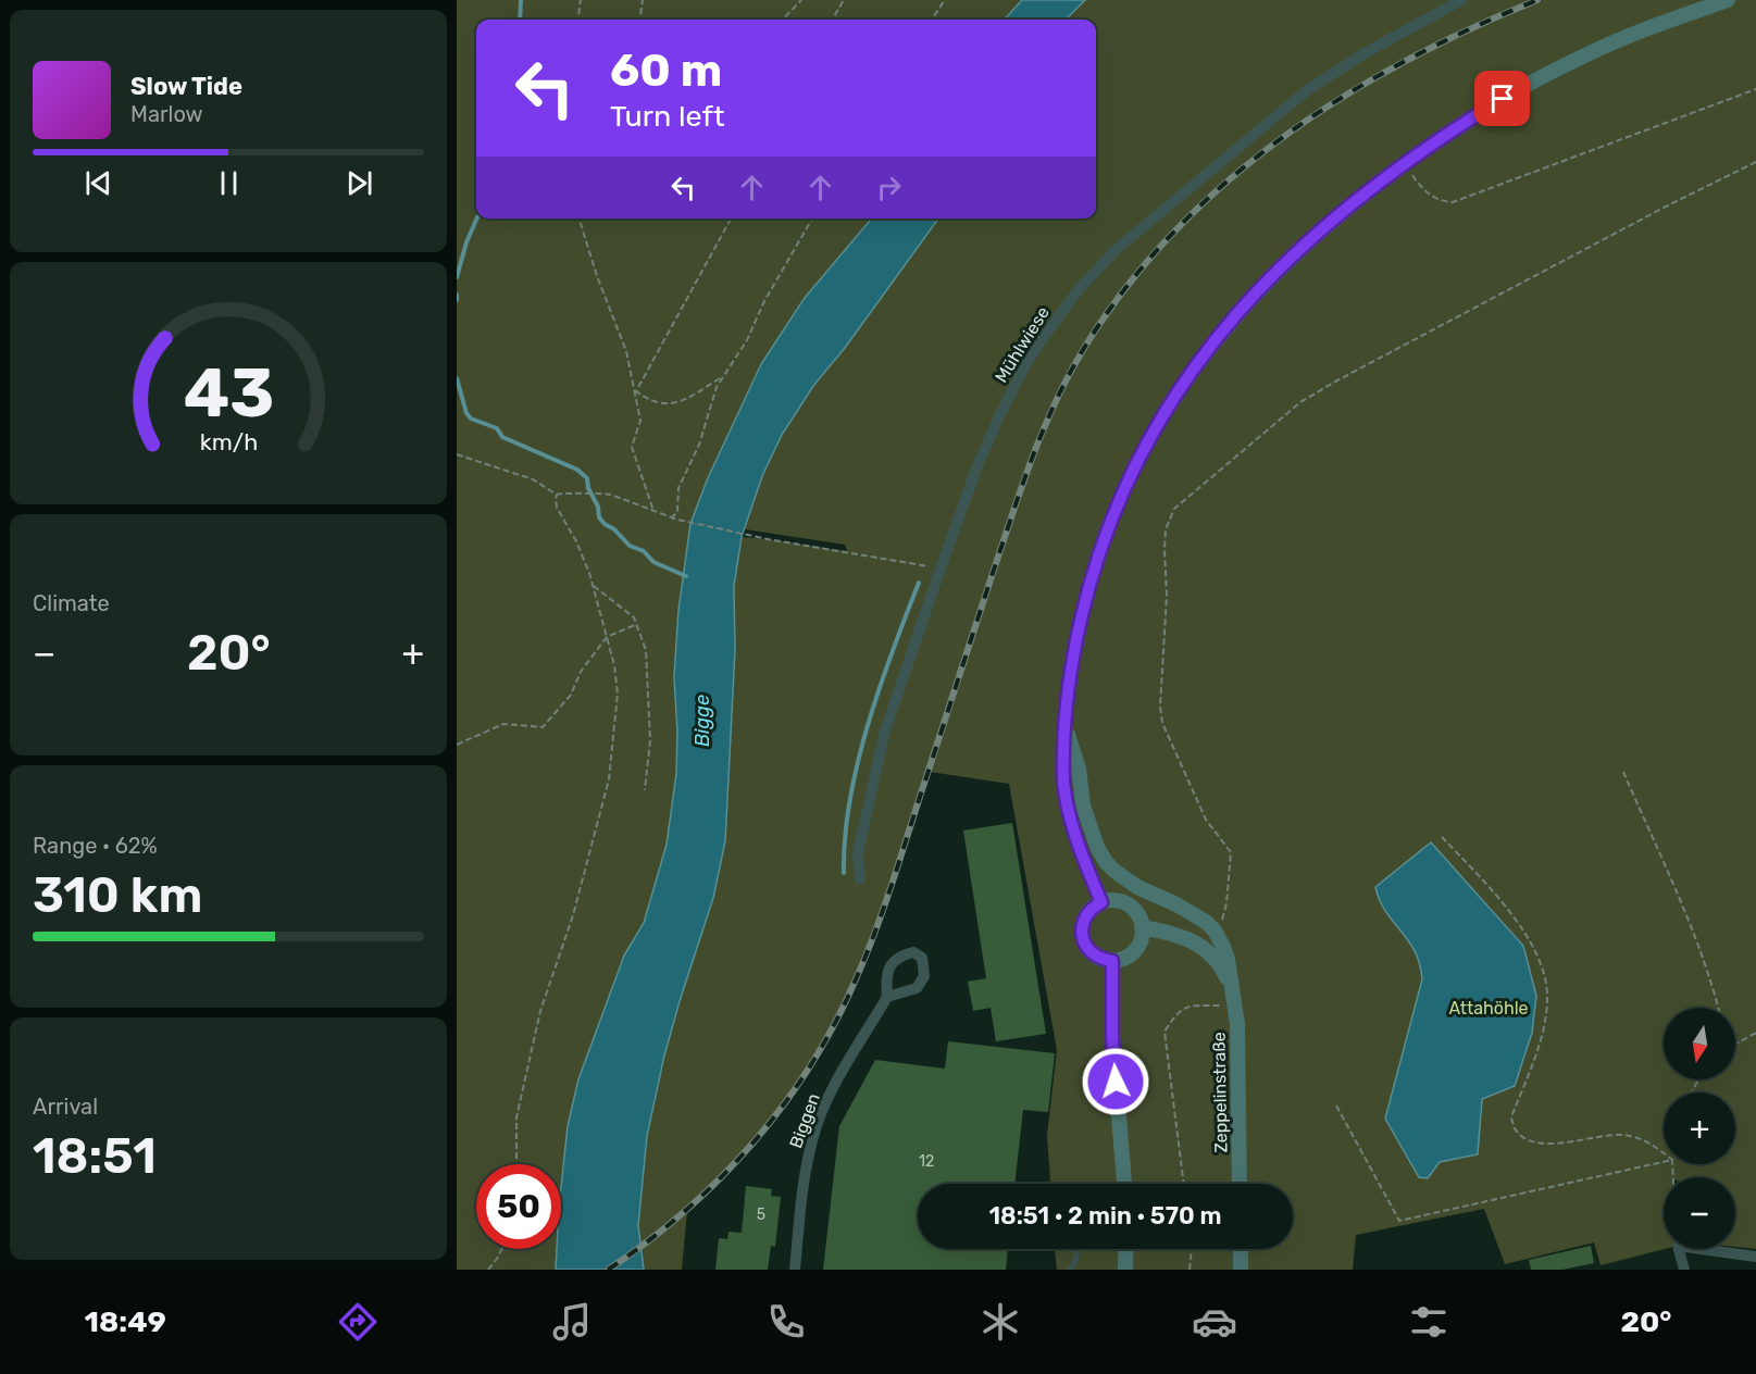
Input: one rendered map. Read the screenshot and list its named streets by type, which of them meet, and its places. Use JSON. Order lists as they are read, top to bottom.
{
  "streets": {
    "main road": ["Zeppelinstraße"],
    "street": ["Mühlwiese", "Biggen"]
  },
  "water": ["Bigge"],
  "parks": ["Attahöhle"],
  "house_numbers": ["12", "5"],
  "north": "bottom",
  "page": {
    "turn": ["60 m", "Turn left"],
    "song": ["Slow Tide", "Marlow"],
    "tile": [
      "Climate",
      ["Range · 62%", "310 km"],
      ["Arrival", "18:51"]
    ],
    "heat": ["−", "20°", "+"],
    "map_buttons": ["+", "−"],
    "limit": "50",
    "trip": "18:51 · 2 min · 570 m",
    "tabs": ["18:49", "20°"],
    "gauge": ["43", "km/h"]
  }
}
